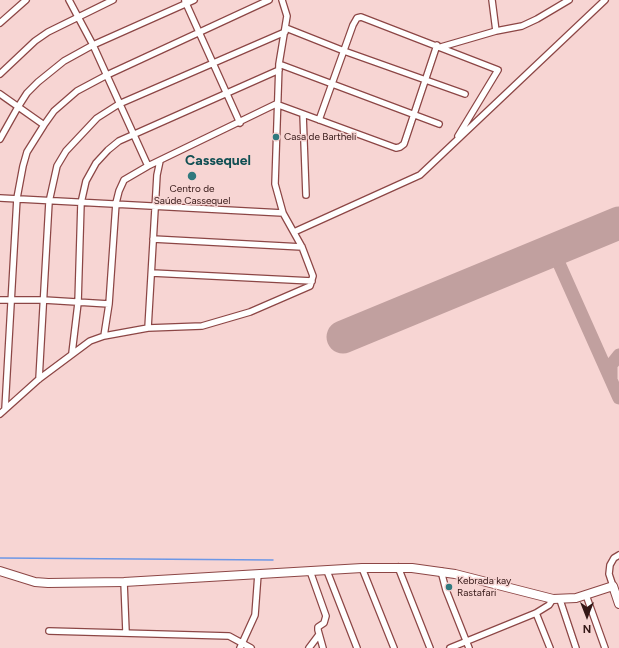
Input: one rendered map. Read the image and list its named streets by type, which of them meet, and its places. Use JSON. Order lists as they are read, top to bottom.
{
  "districts": ["Cassequel"],
  "places": ["Casa de Bartheli", "Centro de Saúde Cassequel", "Kebrada kay Rastafari"],
  "north": "bottom"
}
